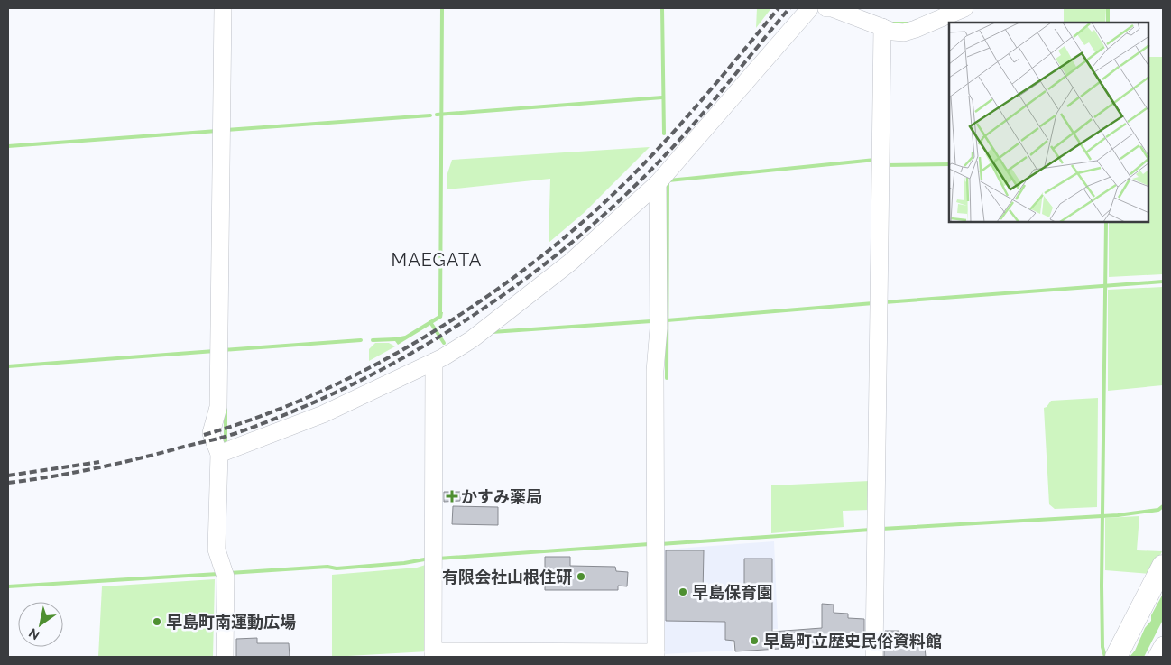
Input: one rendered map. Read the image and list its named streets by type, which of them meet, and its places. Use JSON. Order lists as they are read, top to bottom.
{
  "districts": ["MAEGATA"],
  "places": {
    "health": ["かすみ薬局"],
    "other": [
      "有限会社山根住研",
      "早島保育園",
      "早島町南運動広場",
      "早島町立歴史民俗資料館"
    ]
  },
  "north": "bottom left"
}
